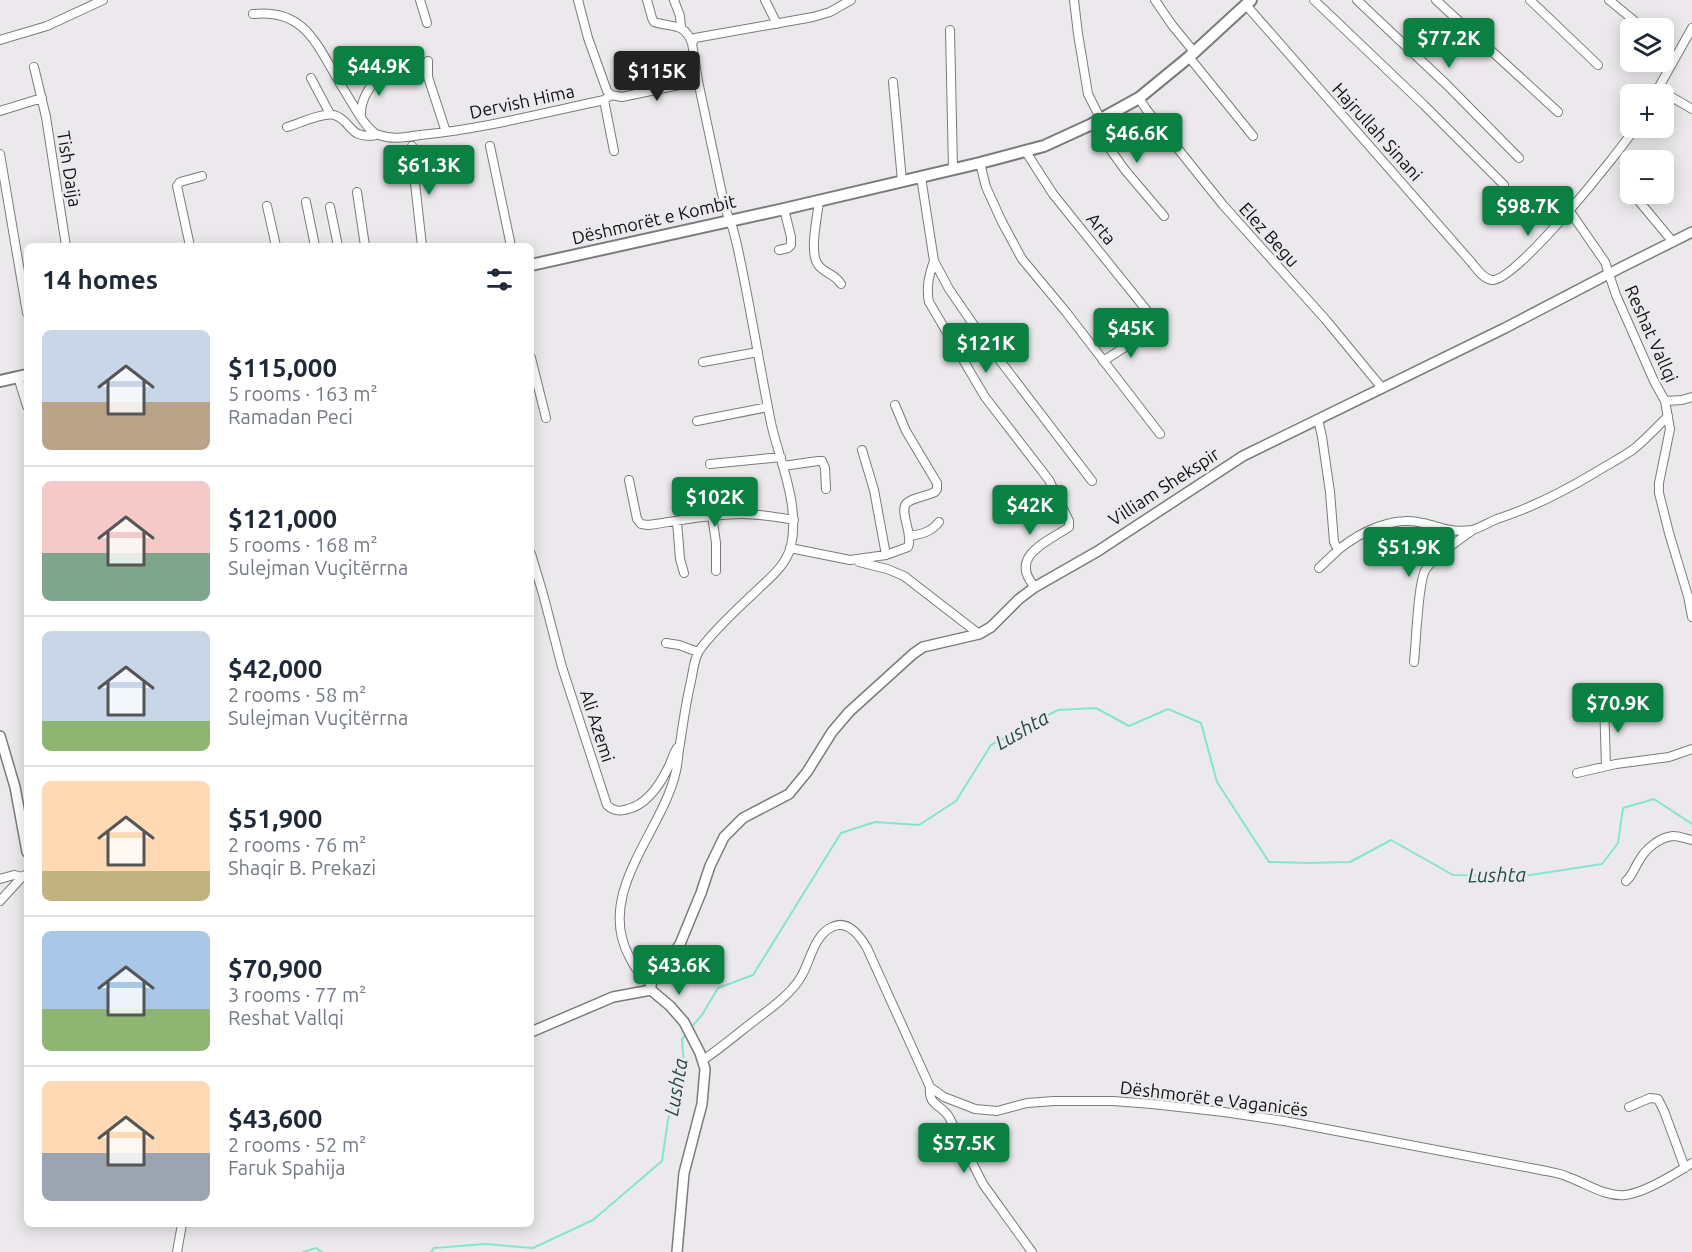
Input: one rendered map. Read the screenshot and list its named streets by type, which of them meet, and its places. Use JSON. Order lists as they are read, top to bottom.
{
  "streets": {
    "main road": ["Dëshmorët e Kombit"],
    "street": [
      "Dervish Hima",
      "Hajrullah Sinani",
      "Tish Daija",
      "Arta",
      "Elez Begu",
      "Reshat Vallqi",
      "Villiam Shekspir",
      "Ali Azemi",
      "Dëshmorët e Vaganicës"
    ]
  },
  "crossings": [
    ["Hajrullah Sinani", "Dëshmorët e Kombit"],
    ["Hajrullah Sinani", "Reshat Vallqi"],
    ["Dëshmorët e Kombit", "Arta"],
    ["Dëshmorët e Kombit", "Elez Begu"],
    ["Elez Begu", "Villiam Shekspir"],
    ["Reshat Vallqi", "Villiam Shekspir"]
  ],
  "water": ["Lushta"],
  "page": {
    "map_buttons": ["+", "−"],
    "price": [
      "$77.2K",
      "$44.9K",
      "$115K",
      "$46.6K",
      "$61.3K",
      "$98.7K",
      "$45K",
      "$121K",
      "$102K",
      "$42K",
      "$51.9K",
      "$70.9K",
      "$43.6K",
      "$57.5K"
    ],
    "heading": "14 homes",
    "list": [
      {
        "name": "$115,000",
        "note": "5 rooms · 163 m² · Ramadan Peci"
      },
      {
        "name": "$121,000",
        "note": "5 rooms · 168 m² · Sulejman Vuçitërrna"
      },
      {
        "name": "$42,000",
        "note": "2 rooms · 58 m² · Sulejman Vuçitërrna"
      },
      {
        "name": "$51,900",
        "note": "2 rooms · 76 m² · Shaqir B. Prekazi"
      },
      {
        "name": "$70,900",
        "note": "3 rooms · 77 m² · Reshat Vallqi"
      },
      {
        "name": "$43,600",
        "note": "2 rooms · 52 m² · Faruk Spahija"
      }
    ]
  }
}
